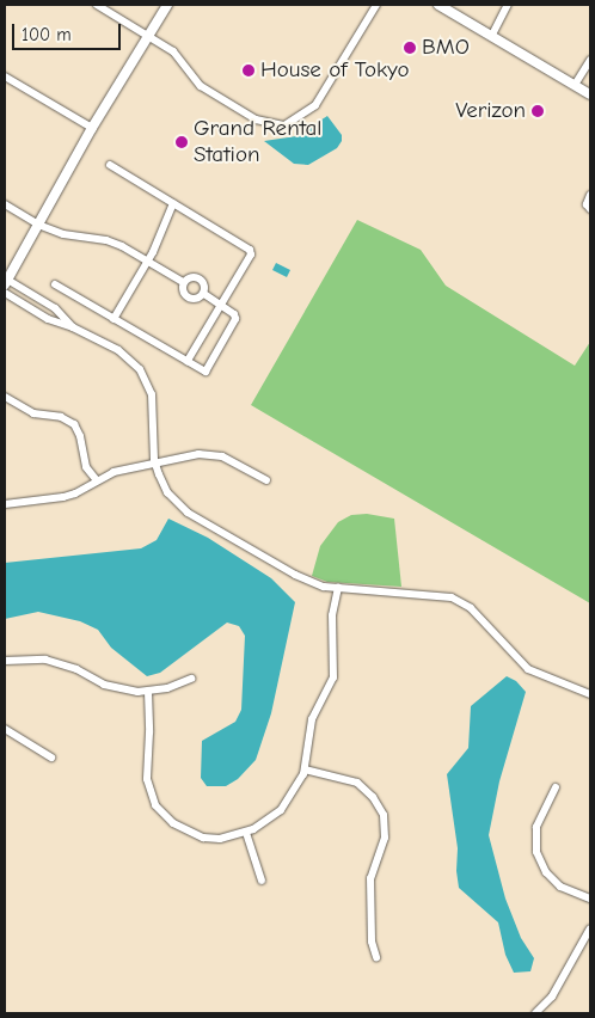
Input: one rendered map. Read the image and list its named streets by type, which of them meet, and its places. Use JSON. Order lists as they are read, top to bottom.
{
  "places": [
    "BMO",
    "House of Tokyo",
    "Verizon",
    "Grand Rental Station"
  ],
  "scale_bar": "100 m"
}
